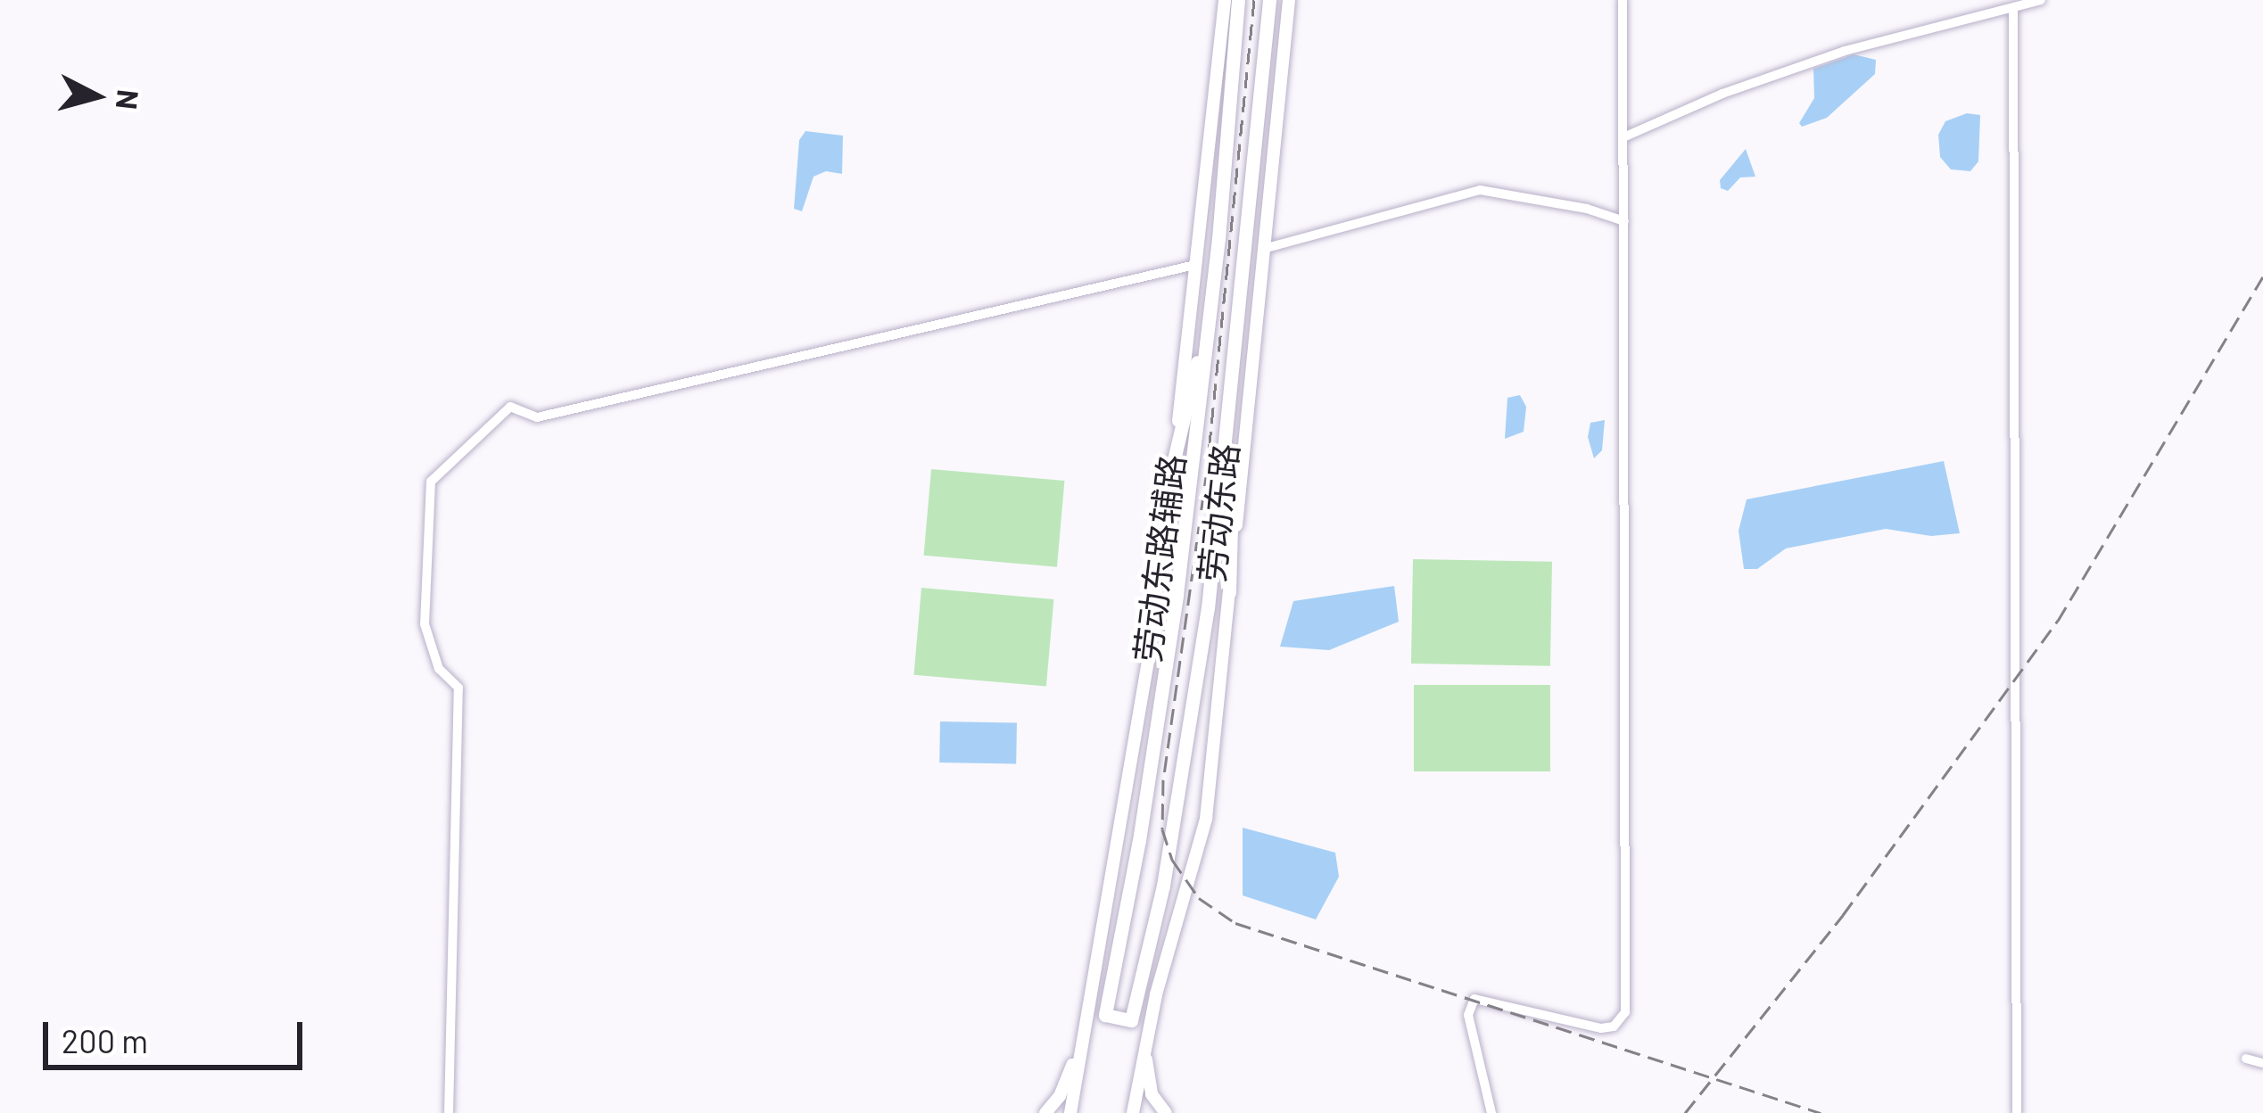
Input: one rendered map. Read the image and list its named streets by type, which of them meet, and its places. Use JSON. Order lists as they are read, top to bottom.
{
  "streets": {
    "highway": ["劳动东路"],
    "main road": ["劳动东路辅路"]
  },
  "scale_bar": "200 m",
  "north": "right"
}
